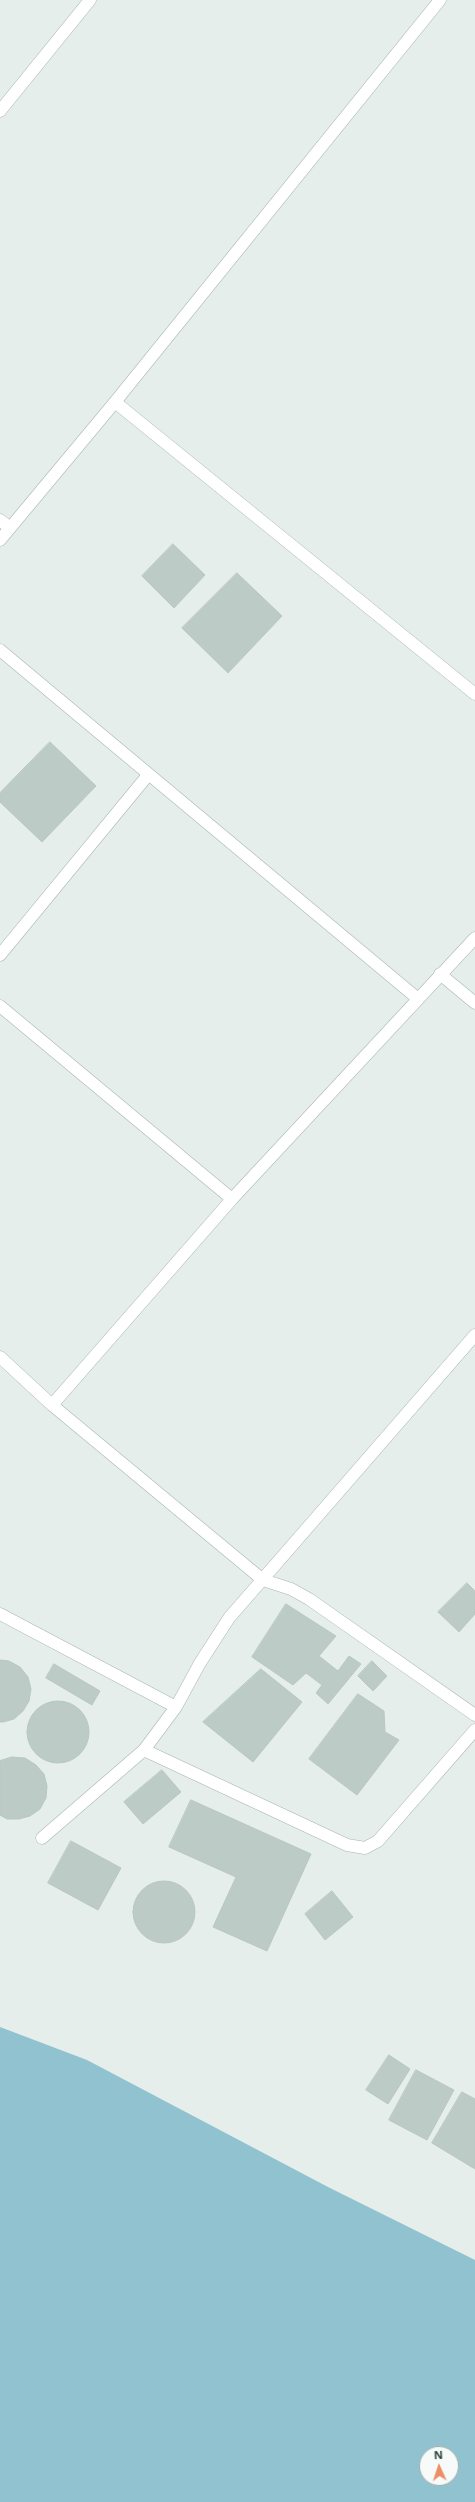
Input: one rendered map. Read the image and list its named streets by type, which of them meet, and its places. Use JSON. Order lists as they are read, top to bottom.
{
  "north": "top"
}
